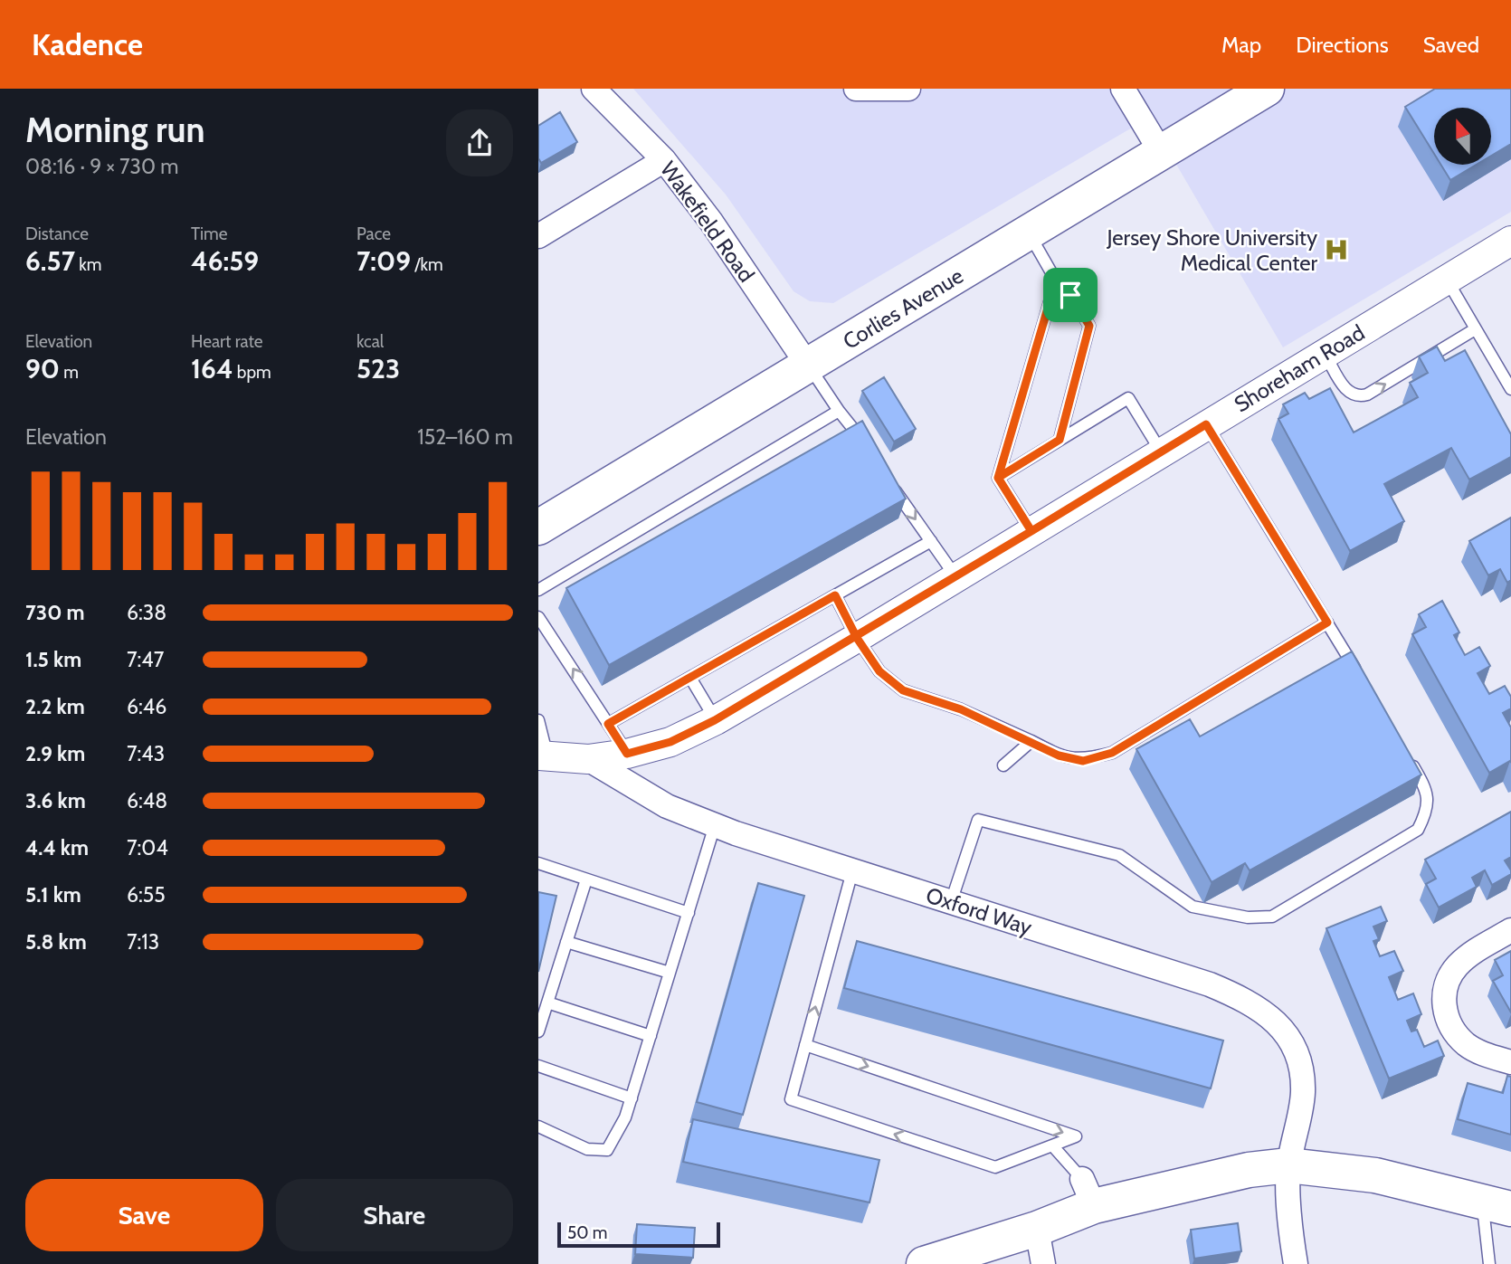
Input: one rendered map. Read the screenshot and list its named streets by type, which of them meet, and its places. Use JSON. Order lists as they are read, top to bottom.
{
  "streets": {
    "main road": ["Corlies Avenue"],
    "street": ["Wakefield Road", "Shoreham Road", "Oxford Way"]
  },
  "crossings": [
    ["Wakefield Road", "Corlies Avenue"],
    ["Shoreham Road", "Oxford Way"]
  ],
  "places": {
    "hospital": ["Jersey Shore University Medical Center"]
  },
  "scale_bar": "50 m",
  "north": "top",
  "page": {
    "header": "Kadence",
    "nav": ["Map", "Directions", "Saved"],
    "heading": ["Morning run", "08:16 · 9 × 730 m"],
    "stats": [
      ["Distance", "6.57 km"],
      ["Time", "46:59"],
      ["Pace", "7:09 /km"],
      ["Elevation", "90 m"],
      ["Heart rate", "164 bpm"],
      ["kcal", "523"]
    ],
    "chart": ["Elevation", "152–160 m"],
    "list": [
      {
        "name": "730 m",
        "note": "6:38"
      },
      {
        "name": "1.5 km",
        "note": "7:47"
      },
      {
        "name": "2.2 km",
        "note": "6:46"
      },
      {
        "name": "2.9 km",
        "note": "7:43"
      },
      {
        "name": "3.6 km",
        "note": "6:48"
      },
      {
        "name": "4.4 km",
        "note": "7:04"
      },
      {
        "name": "5.1 km",
        "note": "6:55"
      },
      {
        "name": "5.8 km",
        "note": "7:13"
      }
    ],
    "buttons": ["Save", "Share"],
    "scale": "50 m"
  }
}
